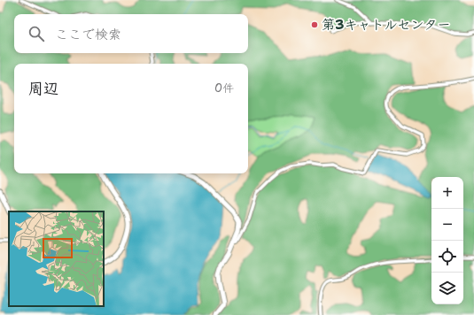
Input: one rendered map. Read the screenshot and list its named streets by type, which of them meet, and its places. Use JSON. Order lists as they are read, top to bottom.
{
  "places": ["第3キャトルセンター"],
  "page": {
    "search": "ここで検索",
    "heading": ["周辺", "0件"],
    "map_buttons": ["+", "−"]
  }
}
